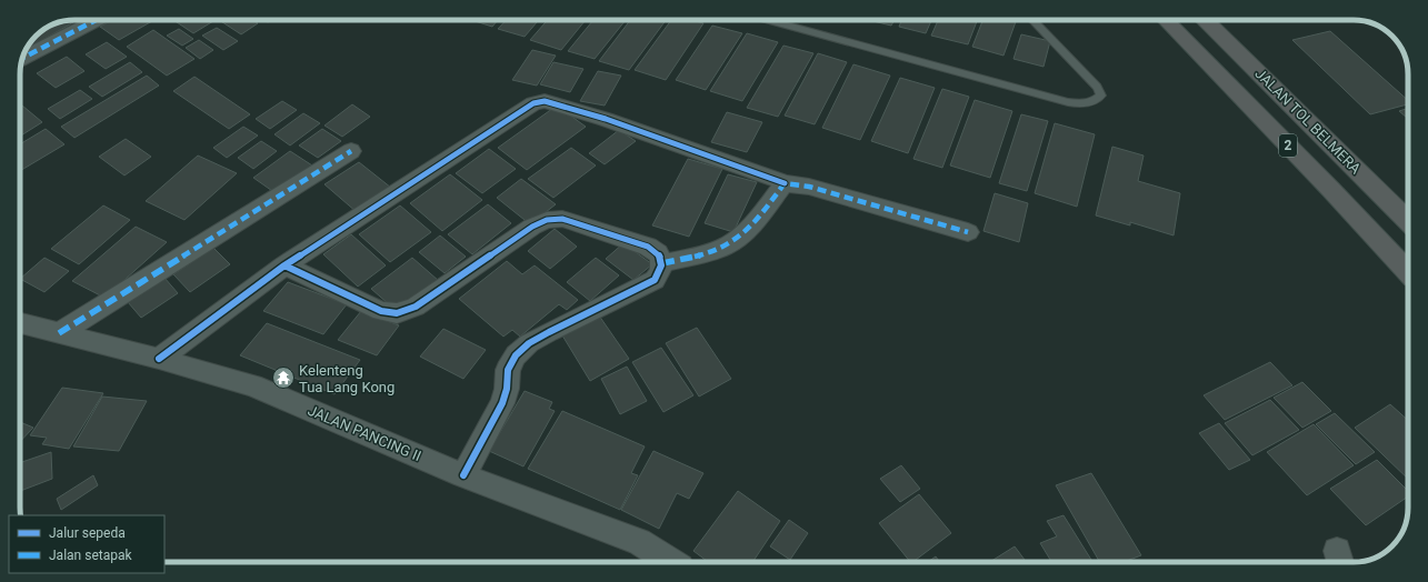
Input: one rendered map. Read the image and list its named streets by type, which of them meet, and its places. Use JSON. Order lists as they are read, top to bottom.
{
  "streets": {
    "highway": ["JALAN TOL BELMERA", "2"],
    "street": ["JALAN PANCING II"]
  },
  "places": {
    "temple": ["Kelenteng Tua Lang Kong"]
  },
  "legend": ["Jalur sepeda", "Jalan setapak"]
}
